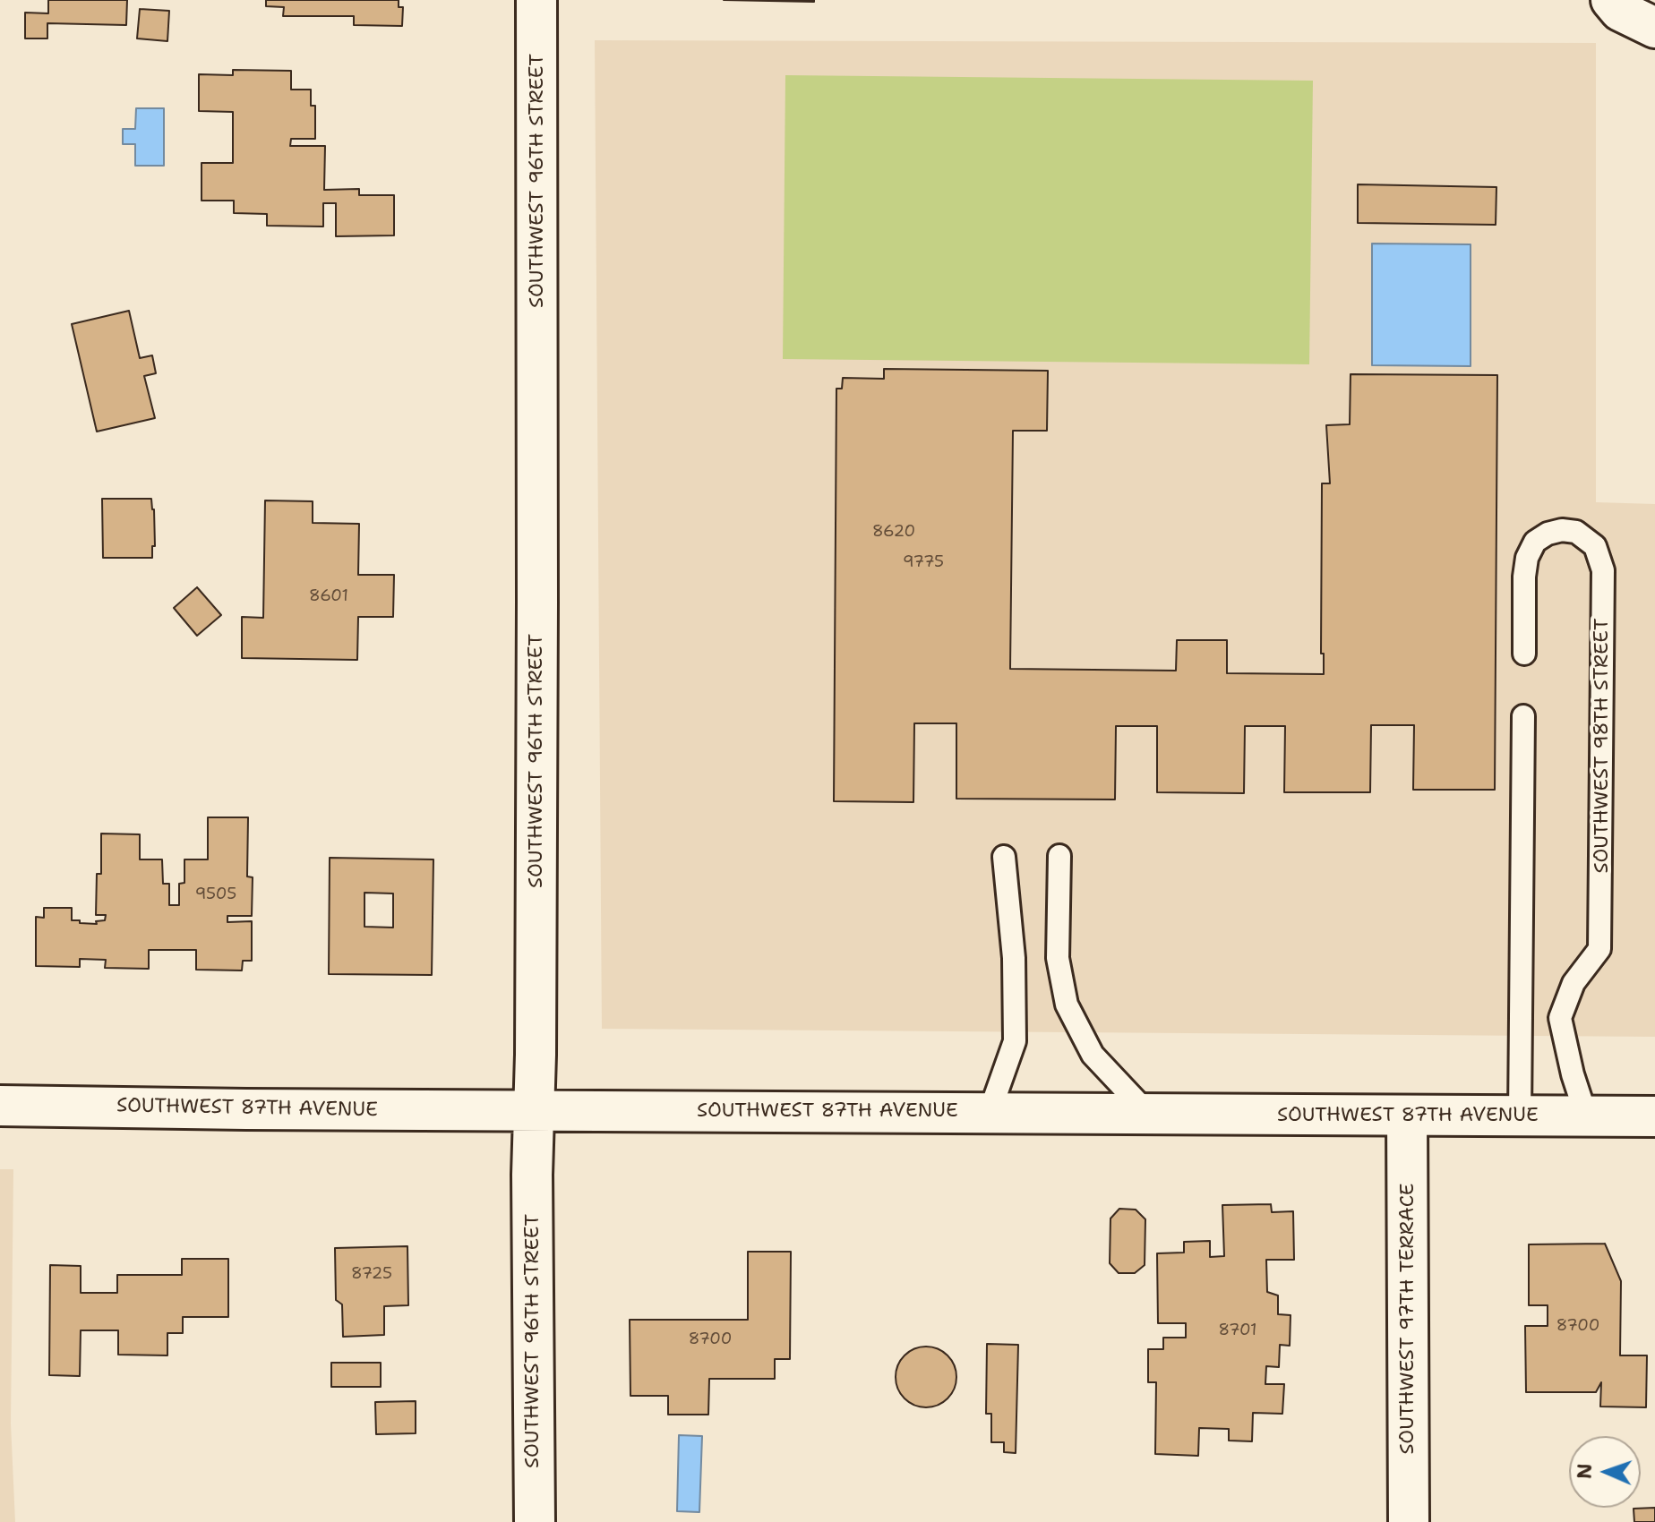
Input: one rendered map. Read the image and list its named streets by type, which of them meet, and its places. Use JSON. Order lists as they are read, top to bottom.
{
  "streets": {
    "street": ["SOUTHWEST 96TH STREET", "SOUTHWEST 87TH AVENUE", "SOUTHWEST 97TH TERRACE"],
    "lane": ["SOUTHWEST 98TH STREET"]
  },
  "crossings": [
    ["SOUTHWEST 96TH STREET", "SOUTHWEST 87TH AVENUE"],
    ["SOUTHWEST 98TH STREET", "SOUTHWEST 87TH AVENUE"],
    ["SOUTHWEST 87TH AVENUE", "SOUTHWEST 97TH TERRACE"]
  ],
  "house_numbers": [
    "8620",
    "9775",
    "8601",
    "9505",
    "8725",
    "8700",
    "8701",
    "8700"
  ],
  "north": "left"
}
